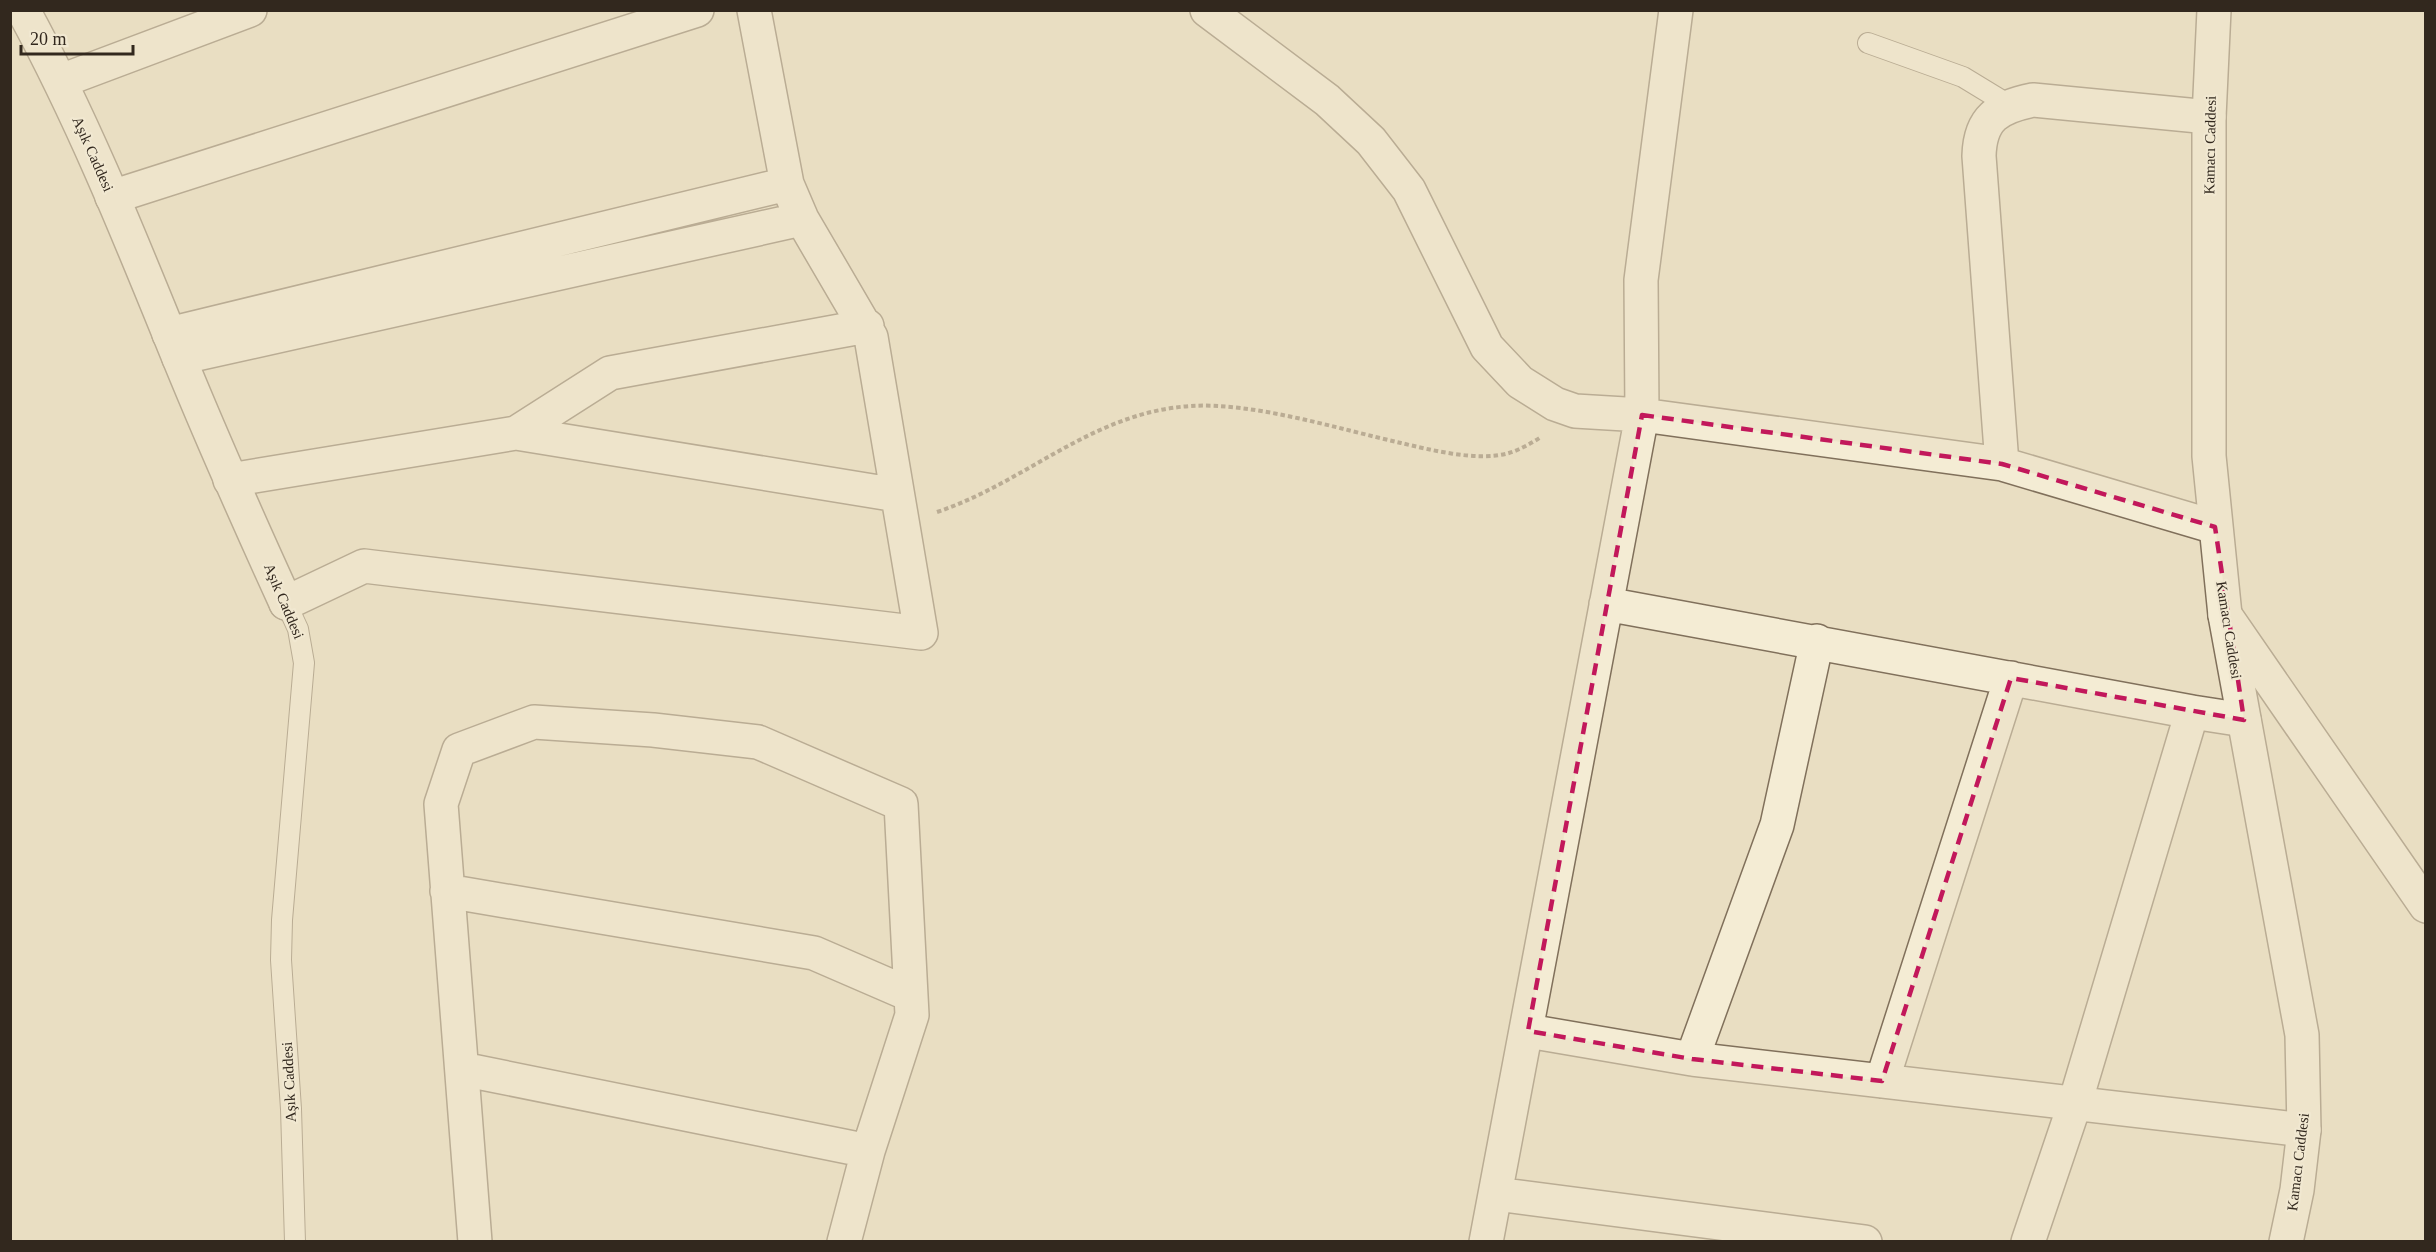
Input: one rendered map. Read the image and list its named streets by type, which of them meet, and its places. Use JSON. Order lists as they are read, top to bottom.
{
  "streets": {
    "street": ["Kamacı Caddesi", "Aşık Caddesi"]
  },
  "scale_bar": "20 m"
}
